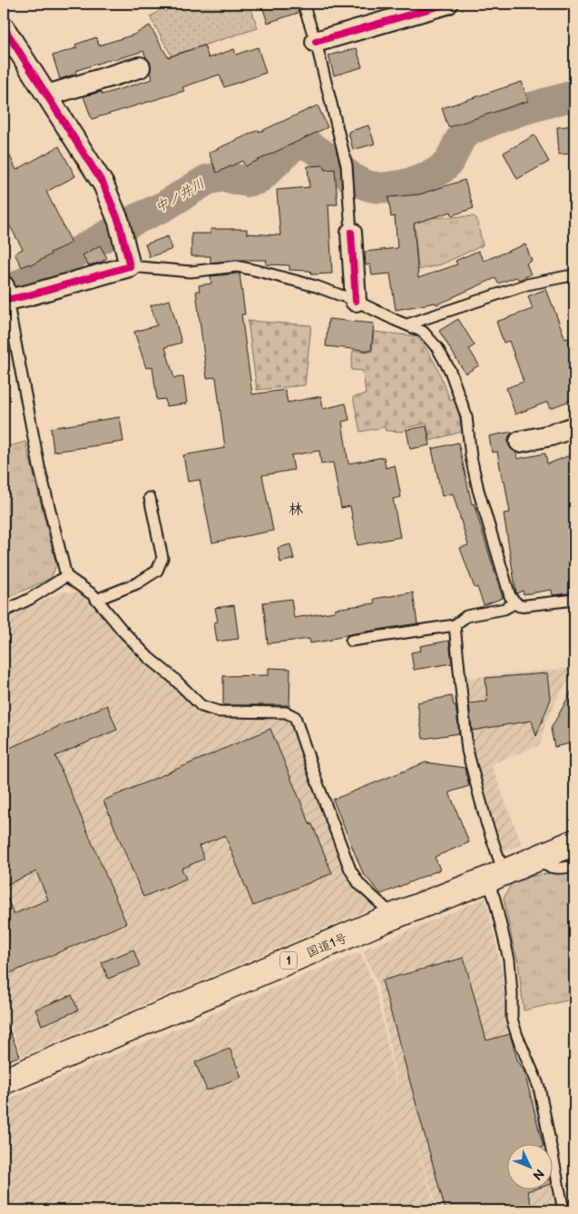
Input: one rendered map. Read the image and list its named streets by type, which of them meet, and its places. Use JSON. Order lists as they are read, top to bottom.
{
  "streets": {
    "highway": ["国道1号", "1"]
  },
  "districts": ["林"],
  "water": ["中ノ井川"],
  "north": "bottom right"
}
